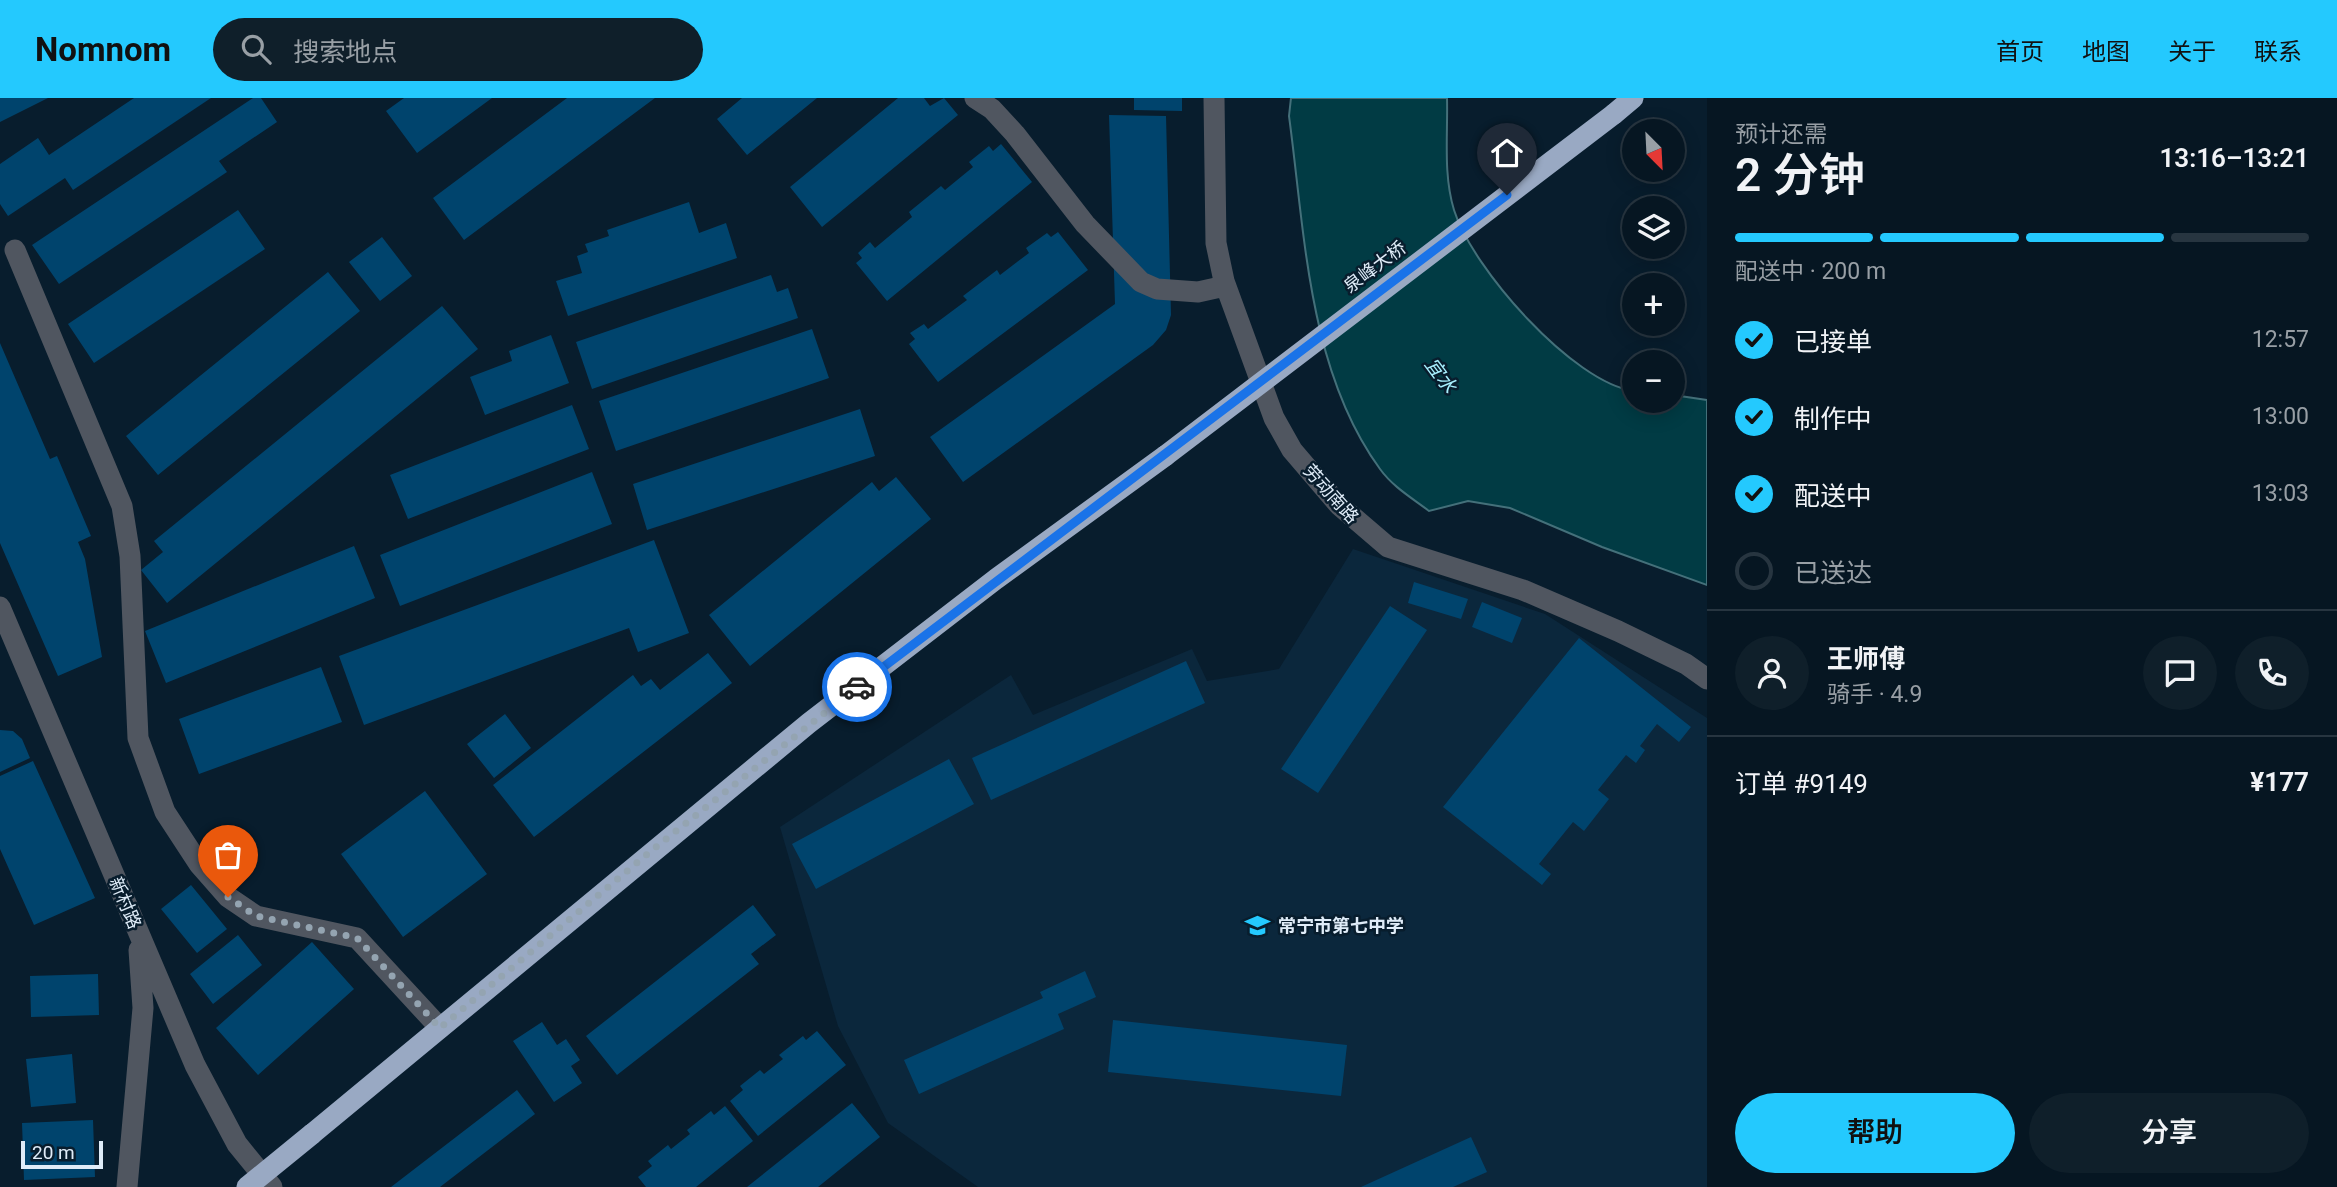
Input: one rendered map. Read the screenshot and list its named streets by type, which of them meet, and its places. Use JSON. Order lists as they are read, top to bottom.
{
  "streets": {
    "highway": ["泉峰大桥"],
    "street": ["劳动南路", "新村路"]
  },
  "water": ["宜水"],
  "places": {
    "school or university": ["常宁市第七中学"]
  },
  "scale_bar": "20 m",
  "north": "bottom right",
  "page": {
    "header": "Nomnom",
    "search": "搜索地点",
    "nav": [
      "首页",
      "地图",
      "关于",
      "联系"
    ],
    "heading": ["2 分钟", "预计还需", "13:16–13:21"],
    "panel": [
      "王师傅",
      "骑手 · 4.9",
      "订单 #9149",
      "¥177"
    ],
    "map_buttons": ["+", "−"],
    "bar": "配送中 · 200 m",
    "list": [
      ["已接单", "12:57"],
      ["制作中", "13:00"],
      ["配送中", "13:03"],
      "已送达"
    ],
    "buttons": ["帮助", "分享"],
    "scale": "20 m"
  }
}
